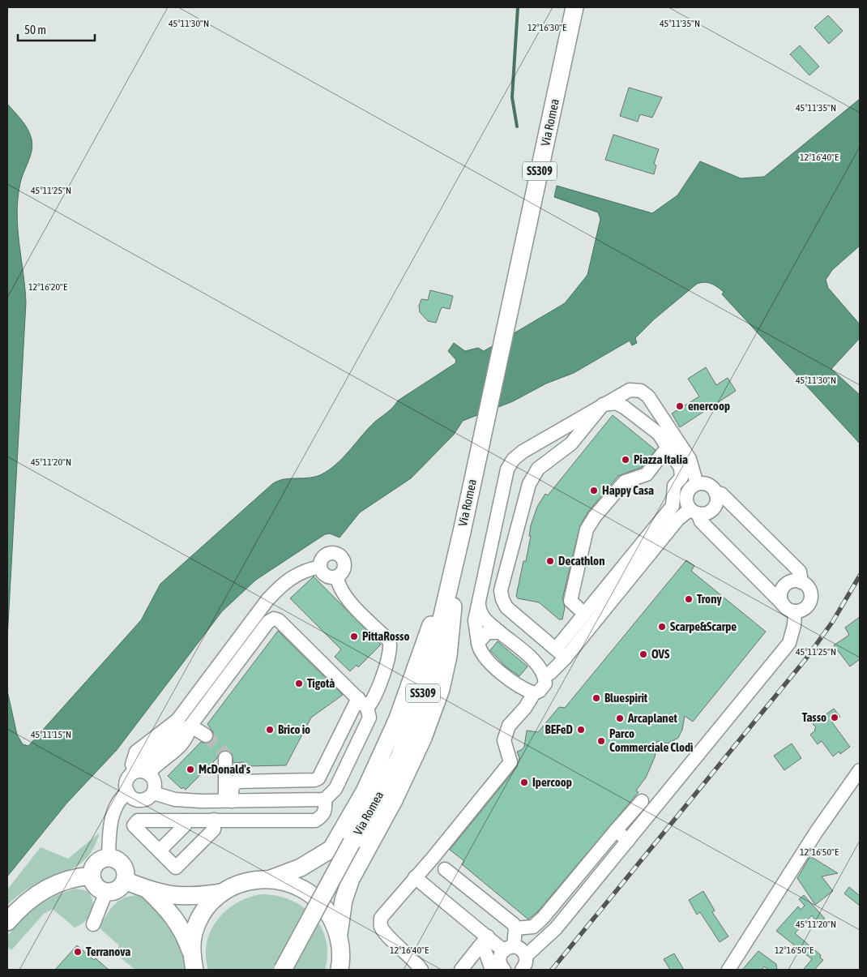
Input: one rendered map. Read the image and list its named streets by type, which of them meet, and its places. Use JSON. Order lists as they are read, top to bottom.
{
  "streets": {
    "main road": ["Via Romea", "SS309"]
  },
  "places": [
    "enercoop",
    "Piazza Italia",
    "Happy Casa",
    "Decathlon",
    "Trony",
    "Scarpe&Scarpe",
    "PittaRosso",
    "OVS",
    "Tigotà",
    "Bluespirit",
    "Tasso",
    "Arcaplanet",
    "Brico io",
    "BEFeD",
    "Parco Commerciale Clodì",
    "McDonald's",
    "Ipercoop",
    "Terranova"
  ],
  "scale_bar": "50 m",
  "coordinates": [
    "45°11'30\"N",
    "45°11'35\"N",
    "12°16'30\"E",
    "12°16'40\"E",
    "45°11'25\"N",
    "12°16'20\"E",
    "45°11'20\"N",
    "45°11'15\"N",
    "12°16'50\"E"
  ]
}
